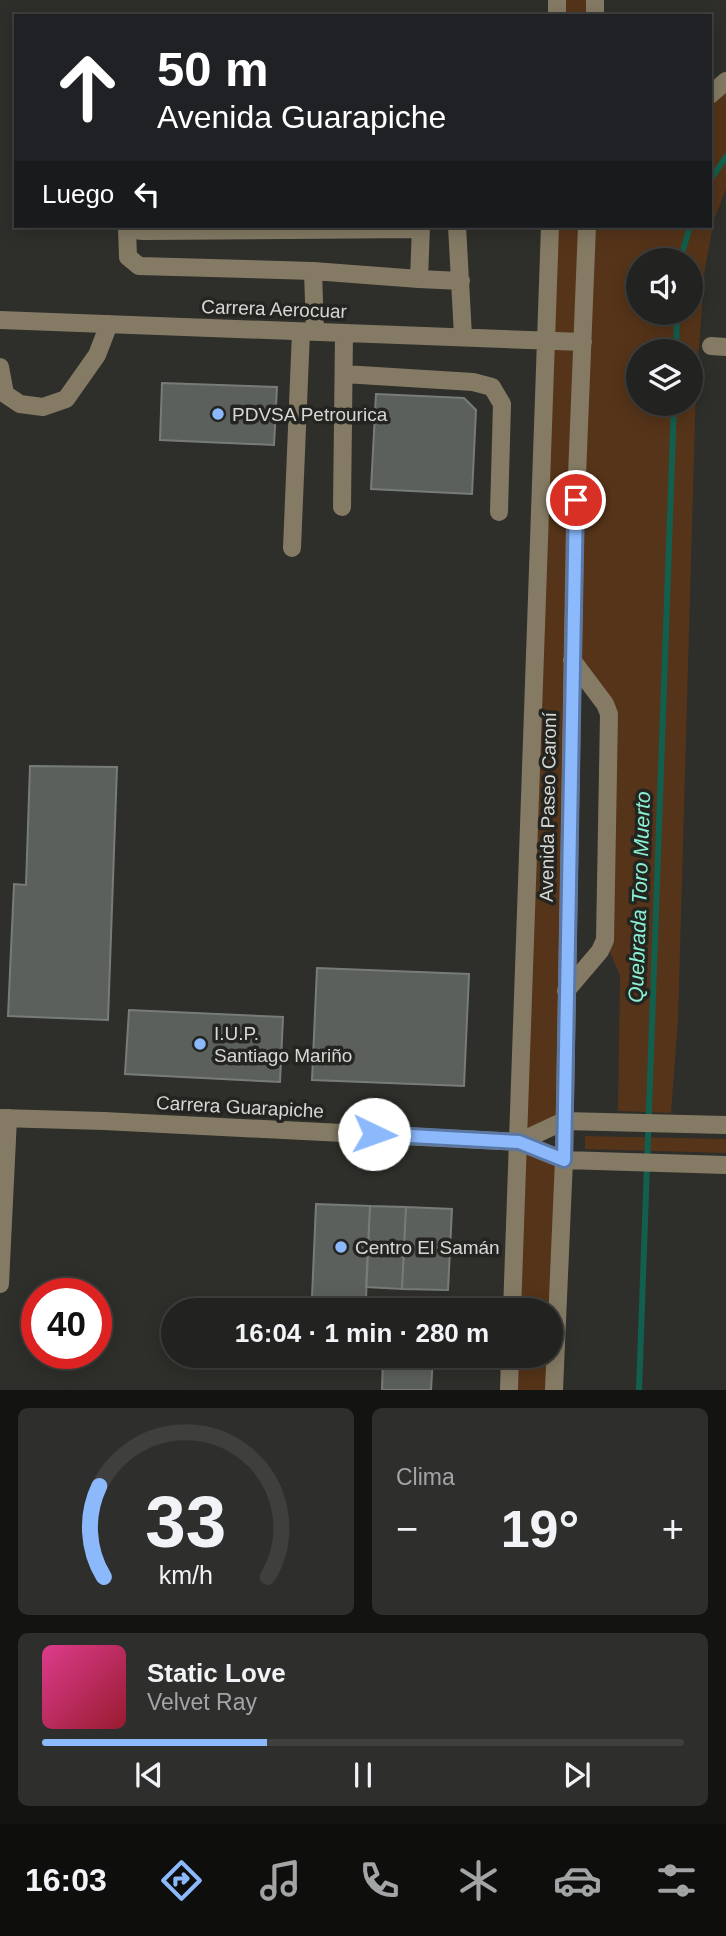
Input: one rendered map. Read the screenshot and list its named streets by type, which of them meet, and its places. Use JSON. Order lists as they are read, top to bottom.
{
  "streets": {
    "street": ["Carrera Aerocuar", "Avenida Paseo Caroní", "Carrera Guarapiche"]
  },
  "crossings": [
    ["Carrera Aerocuar", "Avenida Paseo Caroní"],
    ["Avenida Paseo Caroní", "Carrera Guarapiche"]
  ],
  "water": ["Quebrada Toro Muerto"],
  "places": ["PDVSA Petrourica", "I.U.P. Santiago Mariño", "Centro El Samán"],
  "page": {
    "turn": ["50 m", "Avenida Guarapiche"],
    "then": "Luego",
    "limit": "40",
    "trip": "16:04 · 1 min · 280 m",
    "tile": "Clima",
    "heat": ["−", "19°", "+"],
    "song": ["Static Love", "Velvet Ray"],
    "tabs": "16:03",
    "gauge": ["33", "km/h"]
  }
}
